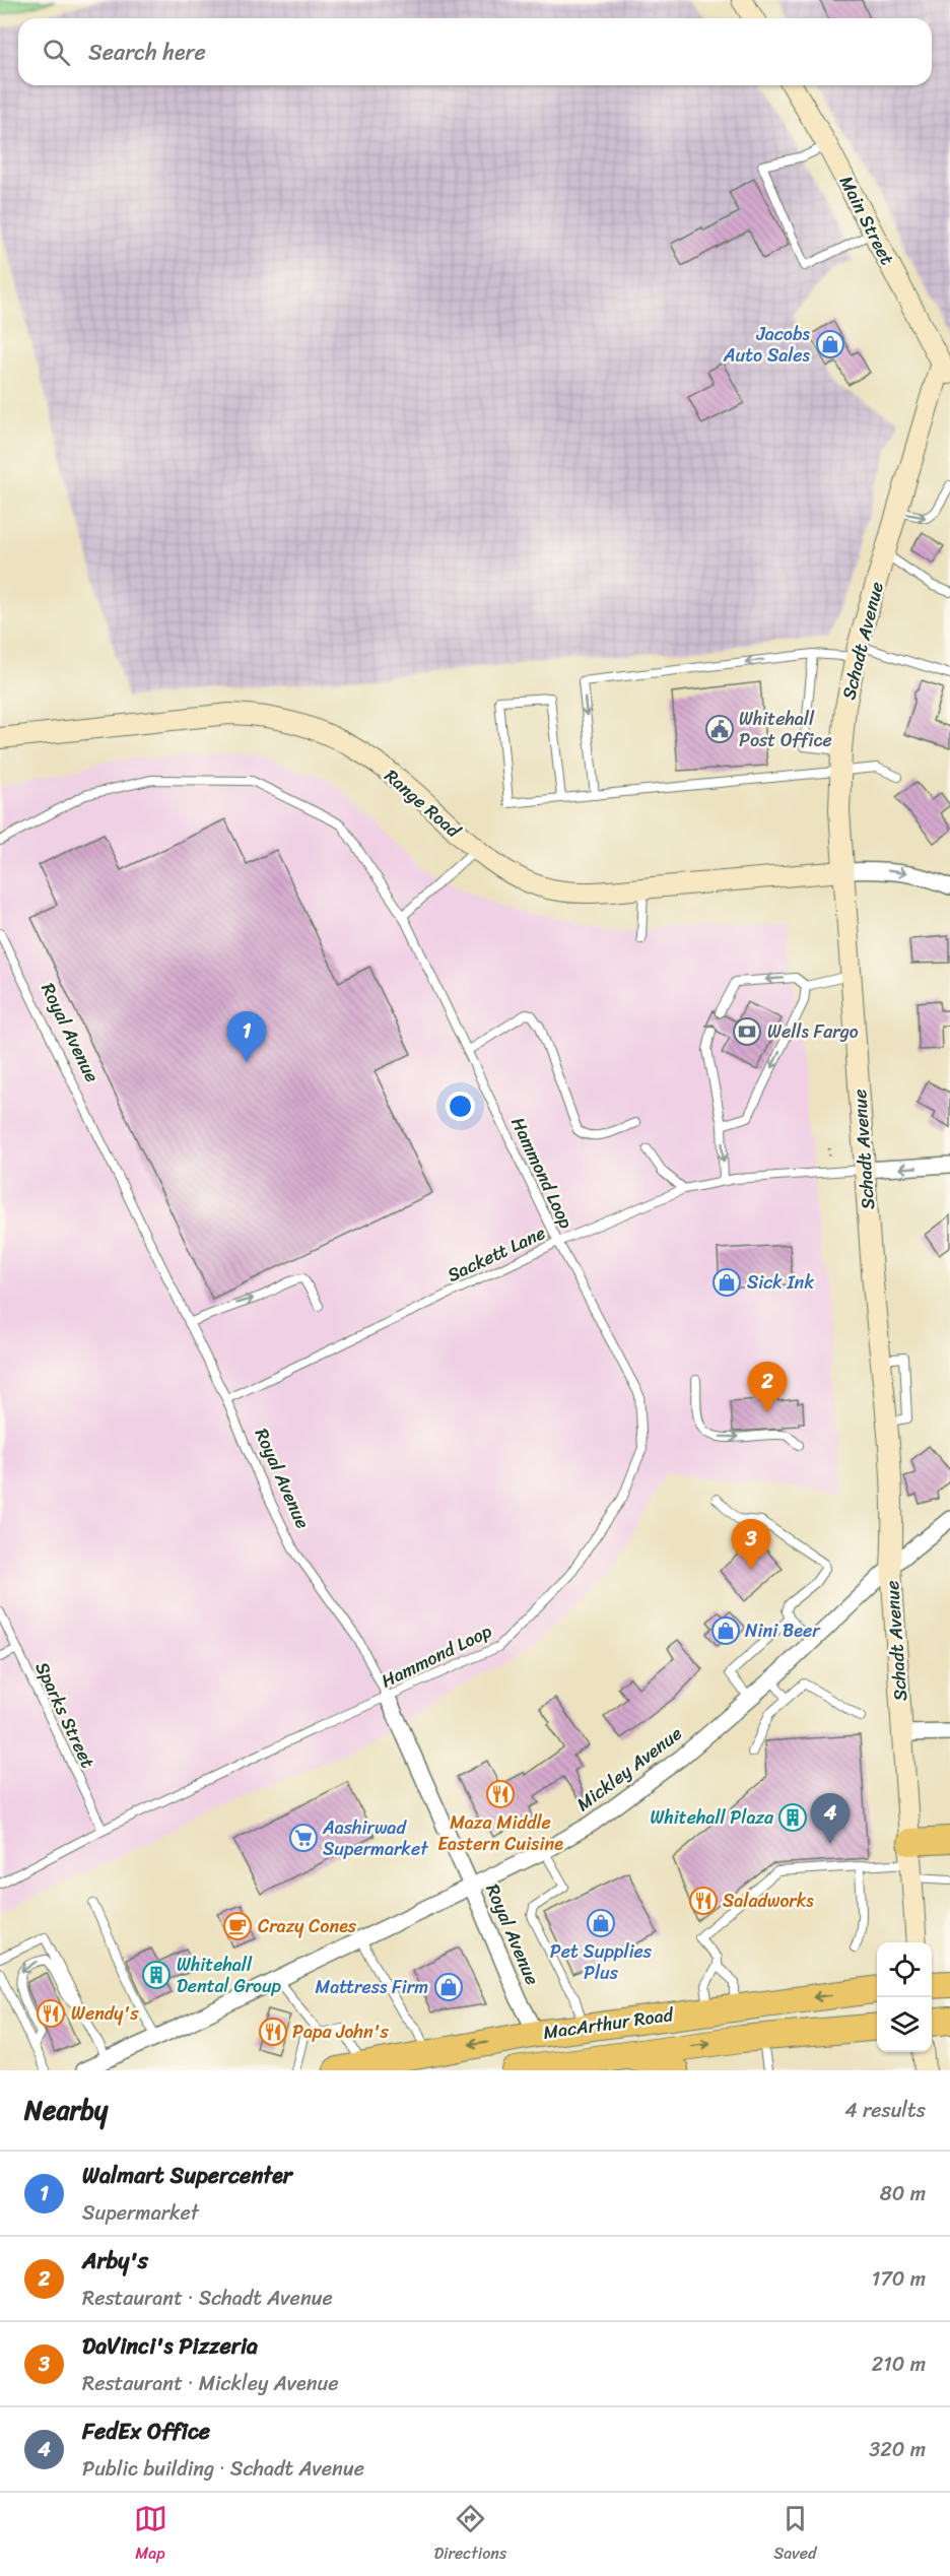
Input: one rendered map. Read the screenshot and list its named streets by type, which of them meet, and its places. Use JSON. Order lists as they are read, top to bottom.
{
  "streets": {
    "highway": ["MacArthur Road"],
    "main road": ["Main Street", "Schadt Avenue", "Range Road"],
    "street": ["Royal Avenue", "Mickley Avenue"],
    "lane": ["Hammond Loop", "Sackett Lane", "Sparks Street"]
  },
  "crossings": [
    ["Main Street", "Schadt Avenue"],
    ["Schadt Avenue", "Range Road"],
    ["Schadt Avenue", "Sackett Lane"],
    ["Schadt Avenue", "Mickley Avenue"],
    ["Royal Avenue", "Hammond Loop"],
    ["Royal Avenue", "Sackett Lane"],
    ["Royal Avenue", "Mickley Avenue"],
    ["Royal Avenue", "MacArthur Road"],
    ["Hammond Loop", "Sackett Lane"],
    ["Hammond Loop", "Sparks Street"]
  ],
  "places": {
    "shop": [
      "Jacobs Auto Sales",
      "Sick Ink",
      "Nini Beer",
      "Pet Supplies Plus",
      "Mattress Firm"
    ],
    "public building": ["Whitehall Post Office"],
    "bank": ["Wells Fargo"],
    "restaurant": [
      "Maza Middle Eastern Cuisine",
      "Saladworks",
      "Wendy's",
      "Papa John's"
    ],
    "building": ["Whitehall Plaza", "Whitehall Dental Group"],
    "supermarket": ["Aashirwad Supermarket"],
    "cafe": ["Crazy Cones"]
  },
  "page": {
    "search": "Search here",
    "pins": [
      "1",
      "2",
      "3",
      "4"
    ],
    "heading": ["Nearby", "4 results"],
    "list": [
      {
        "mark": "1",
        "name": "Walmart Supercenter",
        "note": "Supermarket",
        "value": "80 m"
      },
      {
        "mark": "2",
        "name": "Arby's",
        "note": "Restaurant · Schadt Avenue",
        "value": "170 m"
      },
      {
        "mark": "3",
        "name": "DaVinci's Pizzeria",
        "note": "Restaurant · Mickley Avenue",
        "value": "210 m"
      },
      {
        "mark": "4",
        "name": "FedEx Office",
        "note": "Public building · Schadt Avenue",
        "value": "320 m"
      }
    ],
    "nav": ["Map", "Directions", "Saved"]
  }
}
